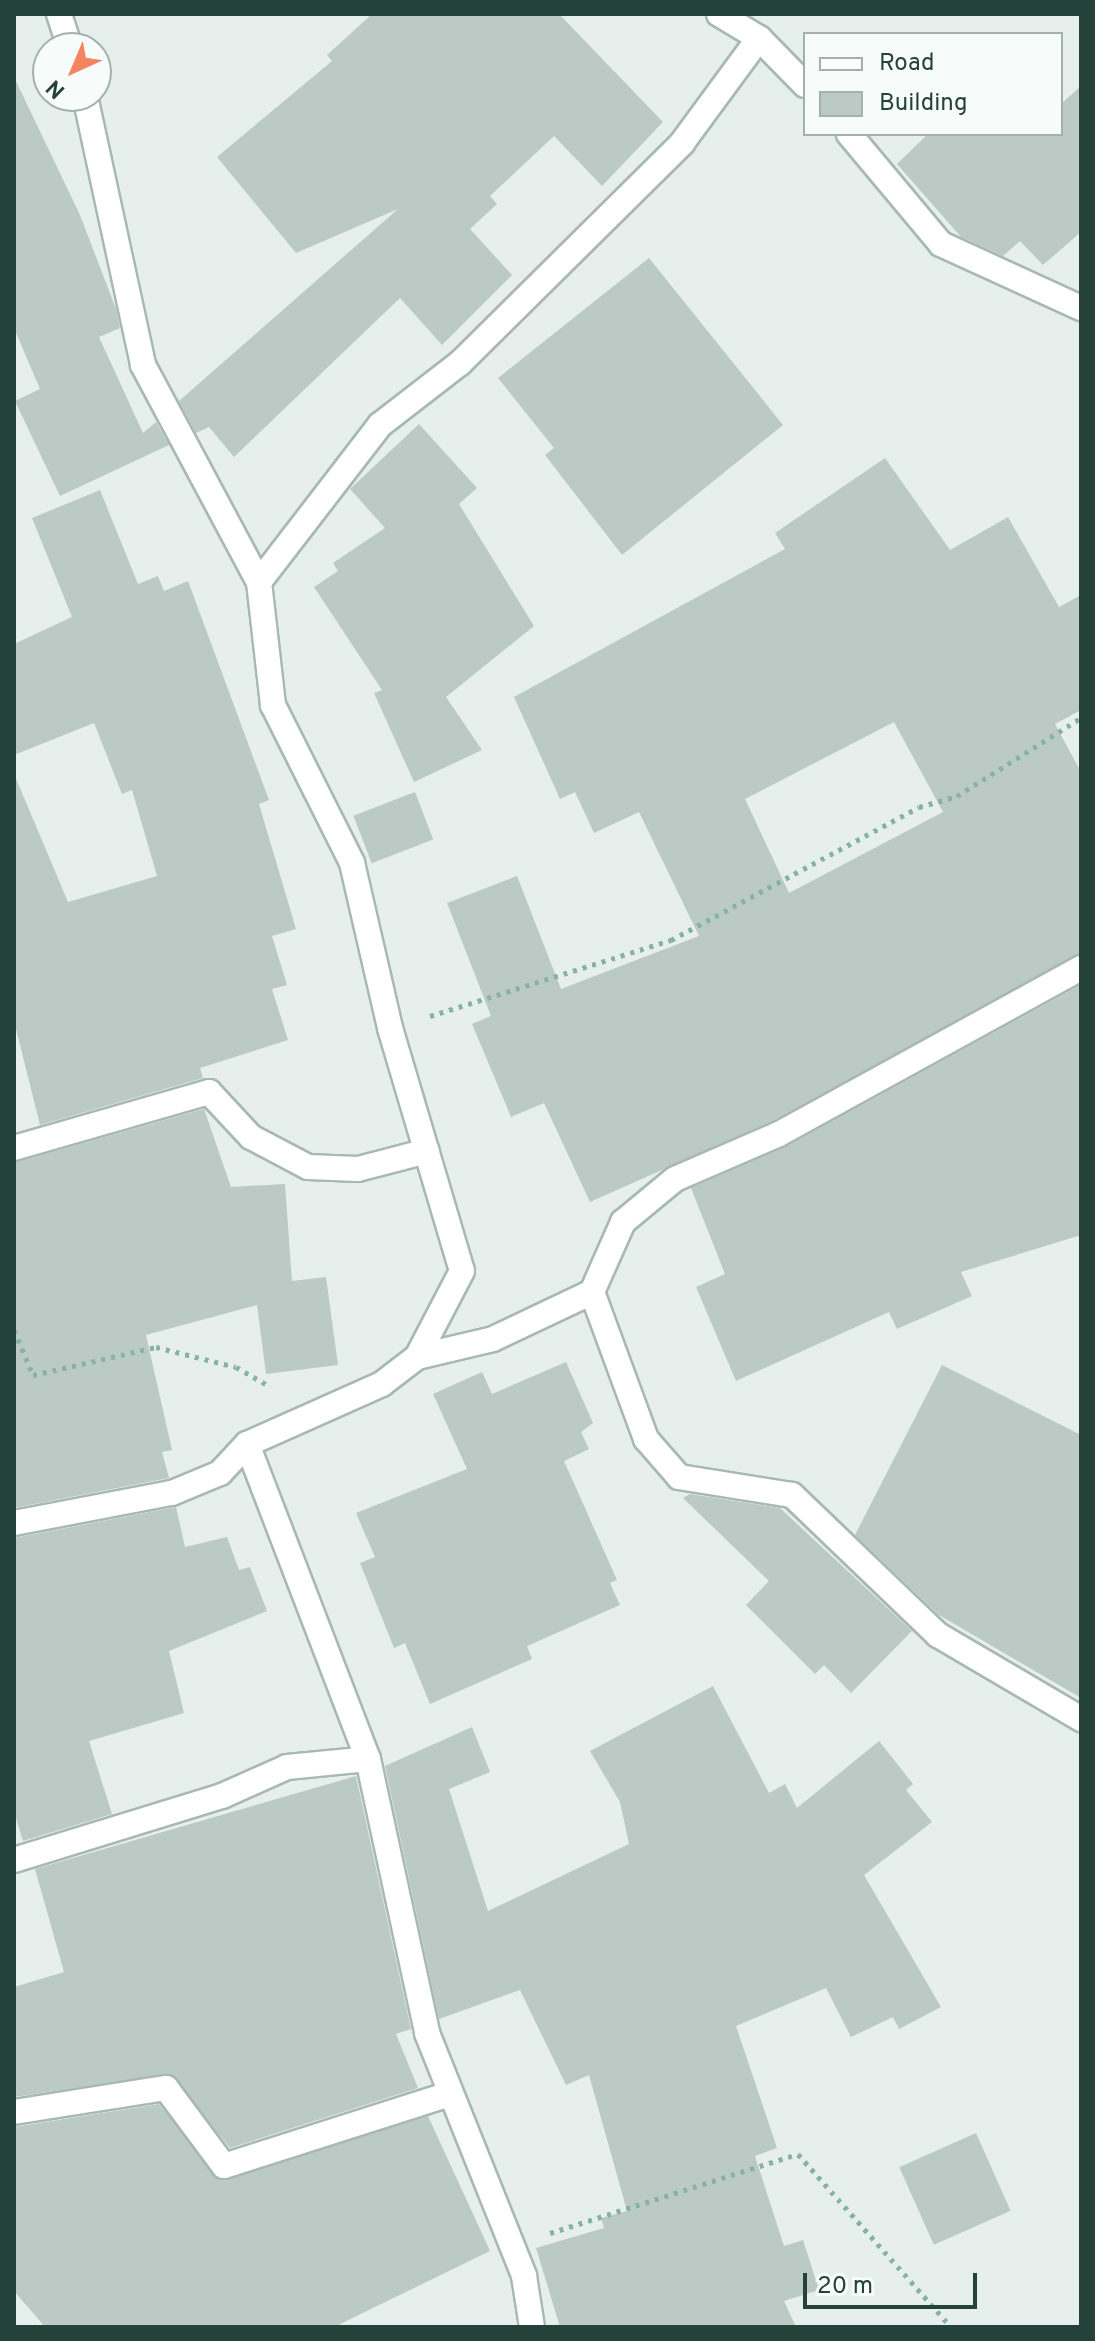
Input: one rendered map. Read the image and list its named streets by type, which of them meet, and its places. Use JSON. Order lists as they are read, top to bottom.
{
  "legend": ["Road", "Building"],
  "scale_bar": "20 m",
  "north": "bottom left"
}
